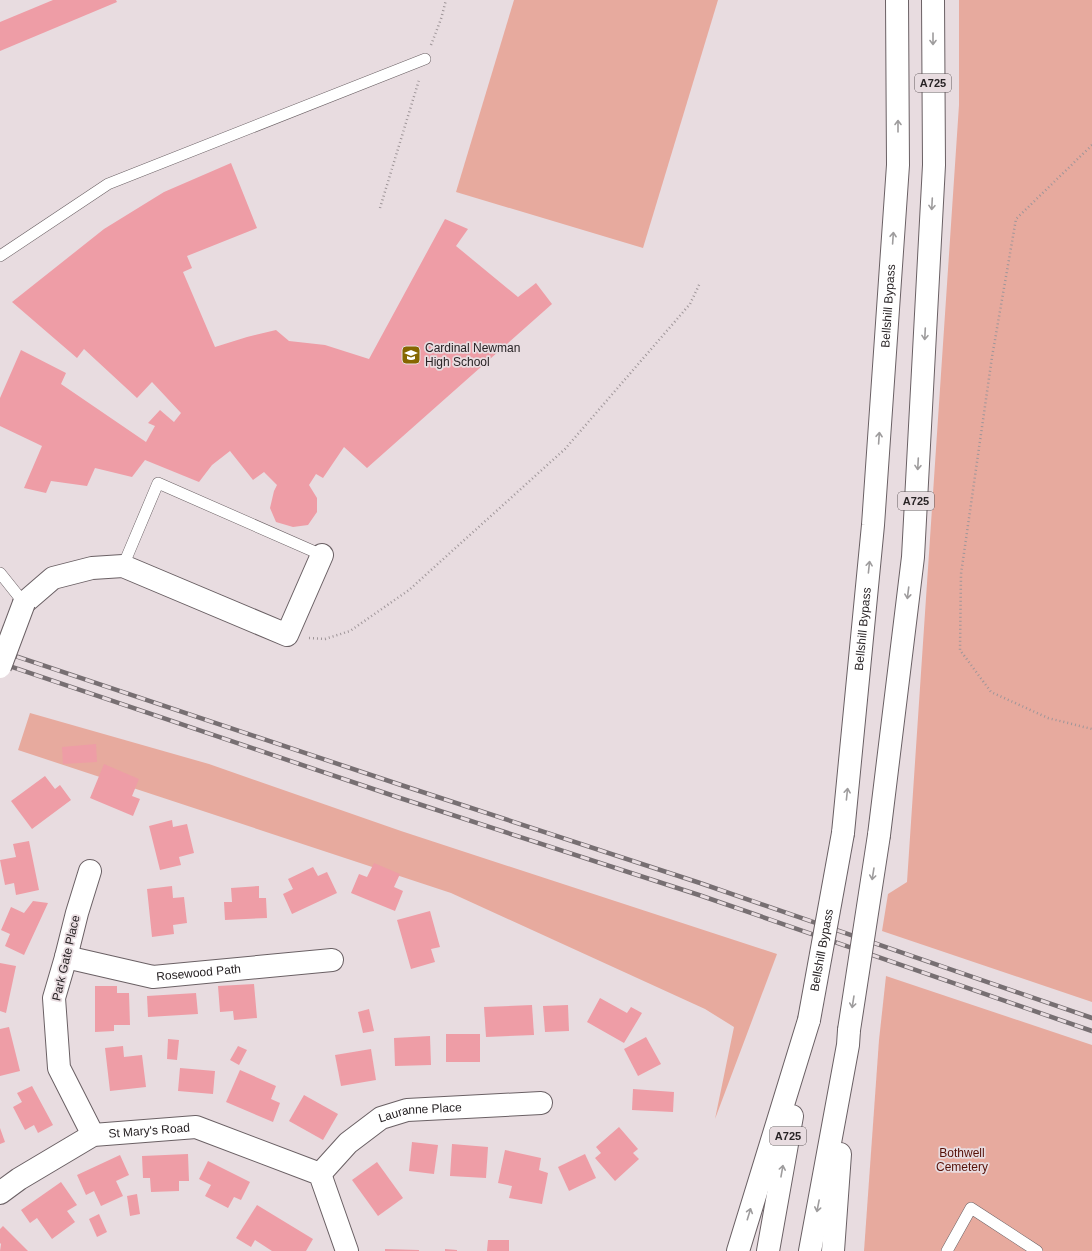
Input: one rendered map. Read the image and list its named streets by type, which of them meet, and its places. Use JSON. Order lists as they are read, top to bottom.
{
  "streets": {
    "main road": [
      "A725",
      "Bellshill Bypass",
      "Park Gate Place",
      "Rosewood Path",
      "Lauranne Place",
      "St Mary's Road"
    ]
  },
  "crossings": [
    ["Park Gate Place", "Rosewood Path"],
    ["Park Gate Place", "St Mary's Road"],
    ["Lauranne Place", "St Mary's Road"]
  ],
  "parks": ["Bothwell Cemetery"],
  "places": {
    "school or university": ["Cardinal Newman High School"]
  }
}
